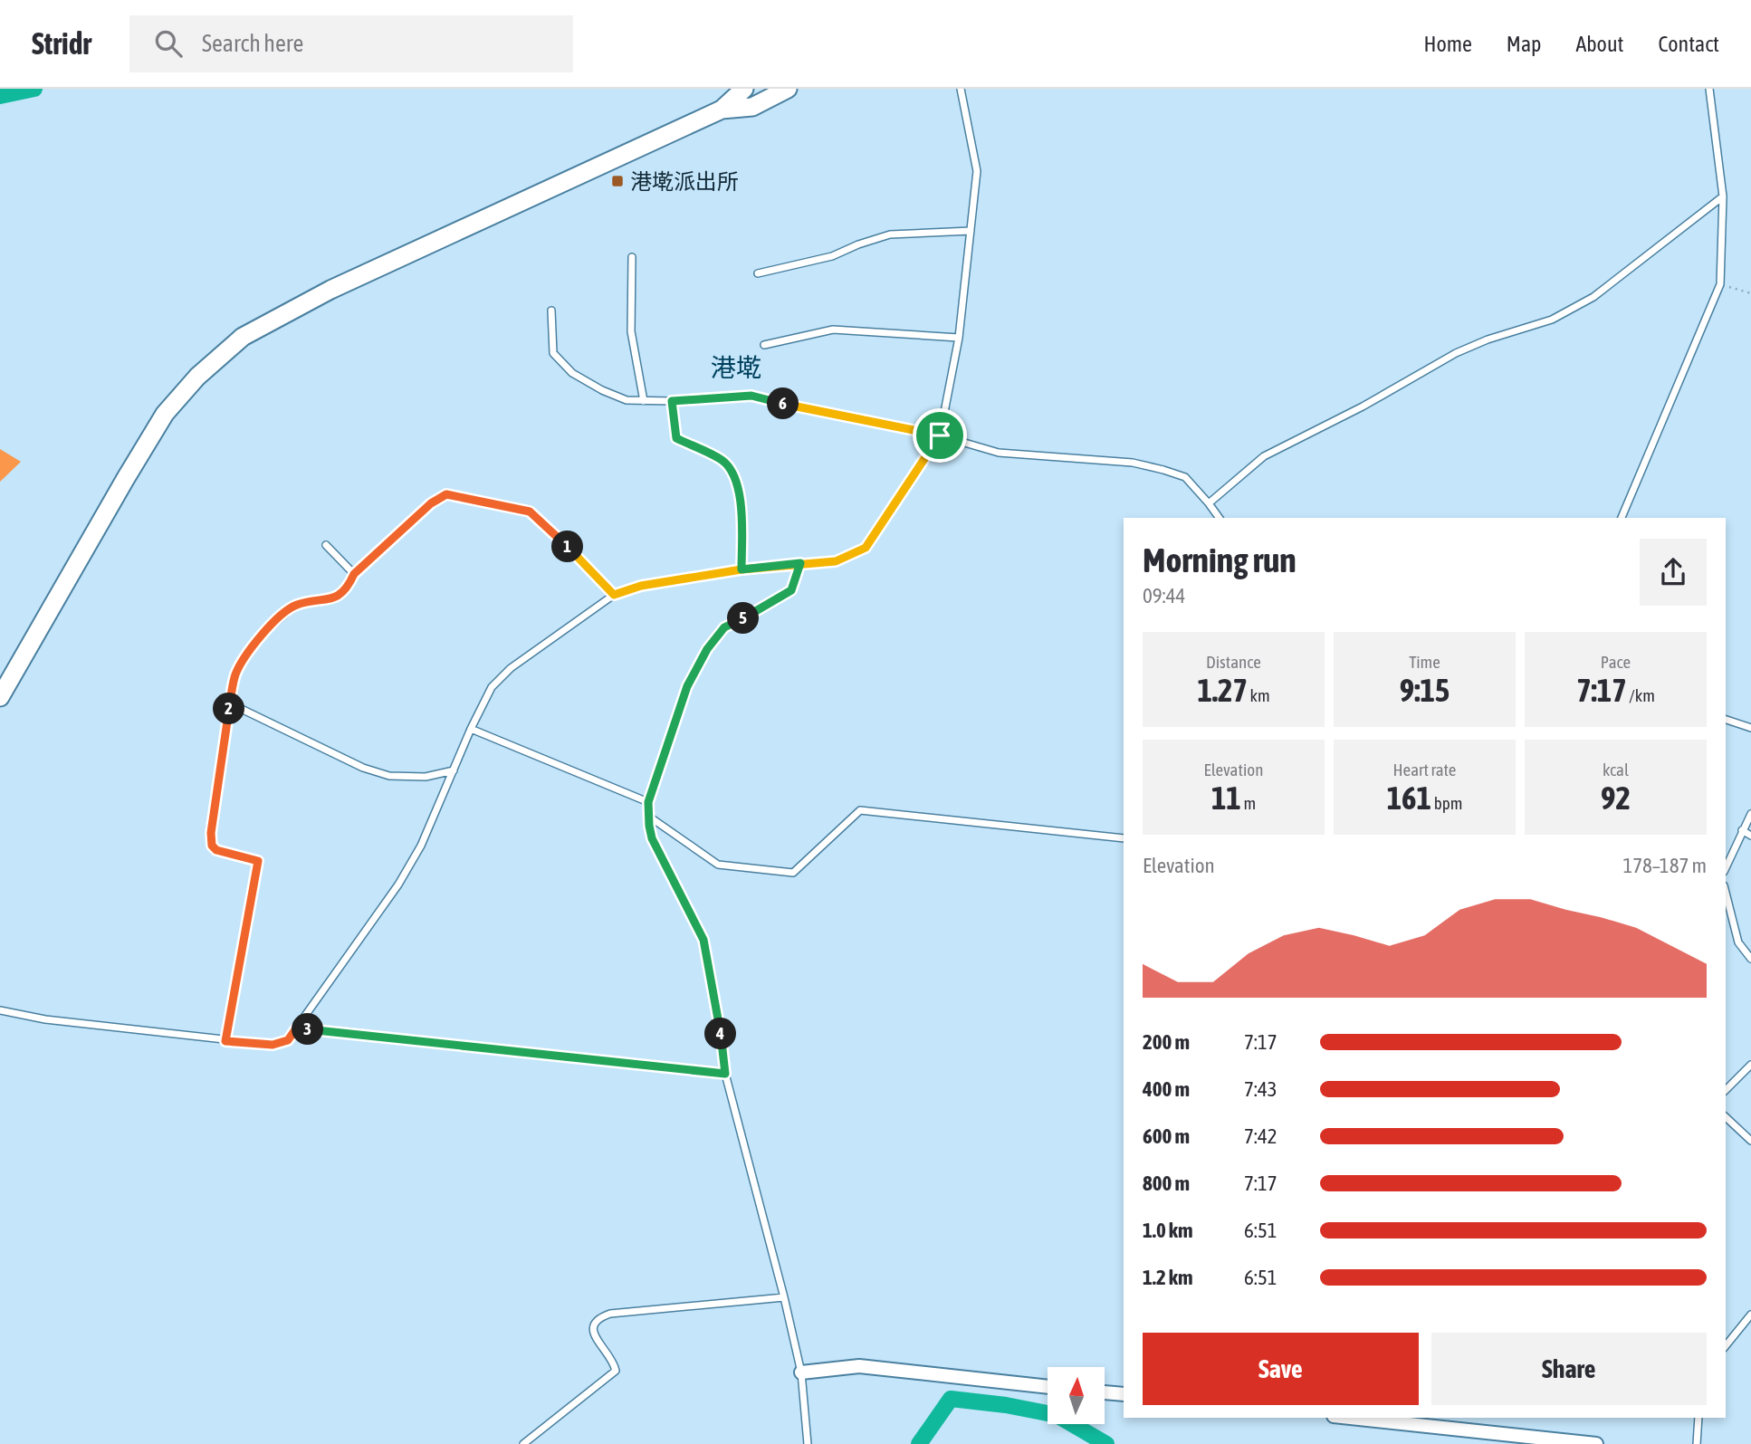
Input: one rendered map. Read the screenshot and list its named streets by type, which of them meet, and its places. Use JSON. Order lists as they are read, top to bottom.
{
  "districts": ["港墘"],
  "places": {
    "transit": ["港墘派出所"]
  },
  "north": "top",
  "page": {
    "header": "Stridr",
    "search": "Search here",
    "nav": [
      "Home",
      "Map",
      "About",
      "Contact"
    ],
    "pins": [
      "6",
      "1",
      "5",
      "2",
      "3",
      "4"
    ],
    "heading": ["Morning run", "09:44"],
    "stats": [
      ["Distance", "1.27 km"],
      ["Time", "9:15"],
      ["Pace", "7:17 /km"],
      ["Elevation", "11 m"],
      ["Heart rate", "161 bpm"],
      ["kcal", "92"]
    ],
    "chart": ["Elevation", "178–187 m"],
    "list": [
      {
        "name": "200 m",
        "note": "7:17"
      },
      {
        "name": "400 m",
        "note": "7:43"
      },
      {
        "name": "600 m",
        "note": "7:42"
      },
      {
        "name": "800 m",
        "note": "7:17"
      },
      {
        "name": "1.0 km",
        "note": "6:51"
      },
      {
        "name": "1.2 km",
        "note": "6:51"
      }
    ],
    "buttons": ["Save", "Share"]
  }
}
